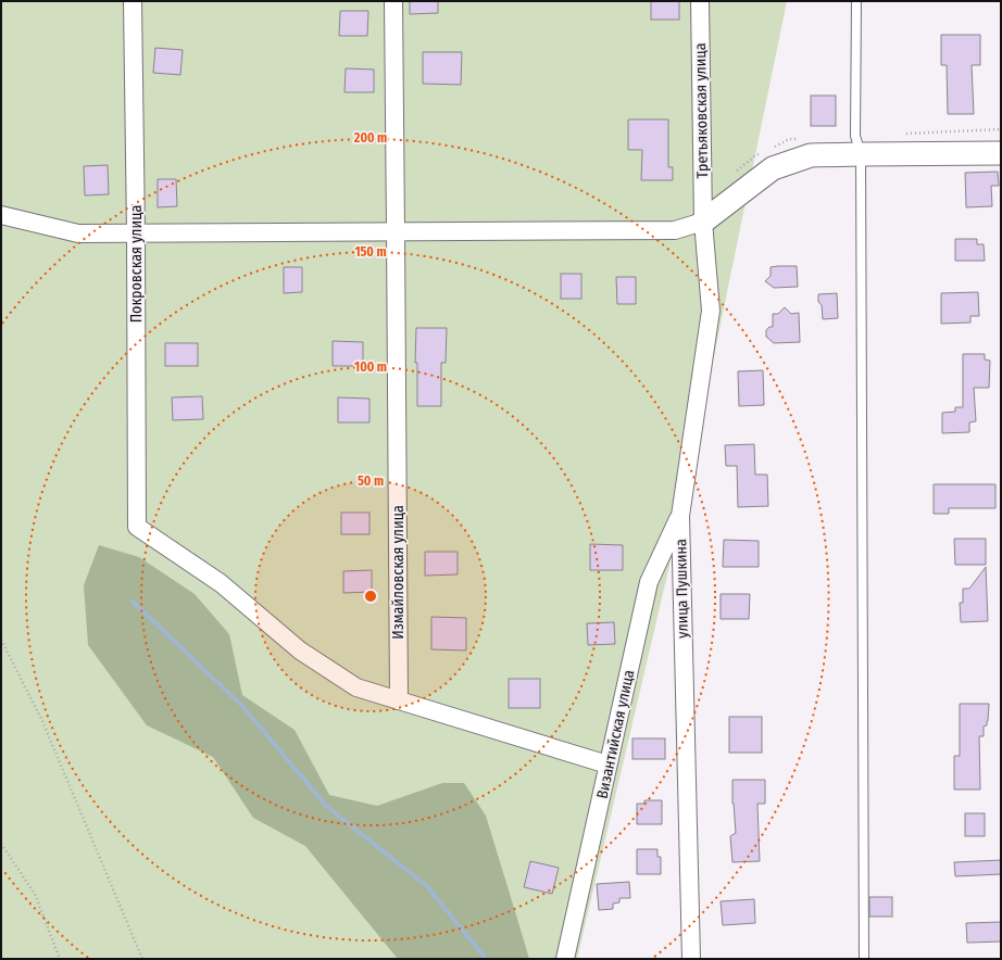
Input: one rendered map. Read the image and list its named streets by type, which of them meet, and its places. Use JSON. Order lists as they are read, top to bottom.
{
  "streets": {
    "street": [
      "Третьяковская улица",
      "Покровская улица",
      "Измайловская улица",
      "улица Пушкина",
      "Византийская улица"
    ]
  },
  "crossings": [
    ["Третьяковская улица", "улица Пушкина"],
    ["Покровская улица", "Измайловская улица"],
    ["улица Пушкина", "Византийская улица"]
  ],
  "rings": [
    "200 m",
    "150 m",
    "100 m",
    "50 m"
  ]
}
